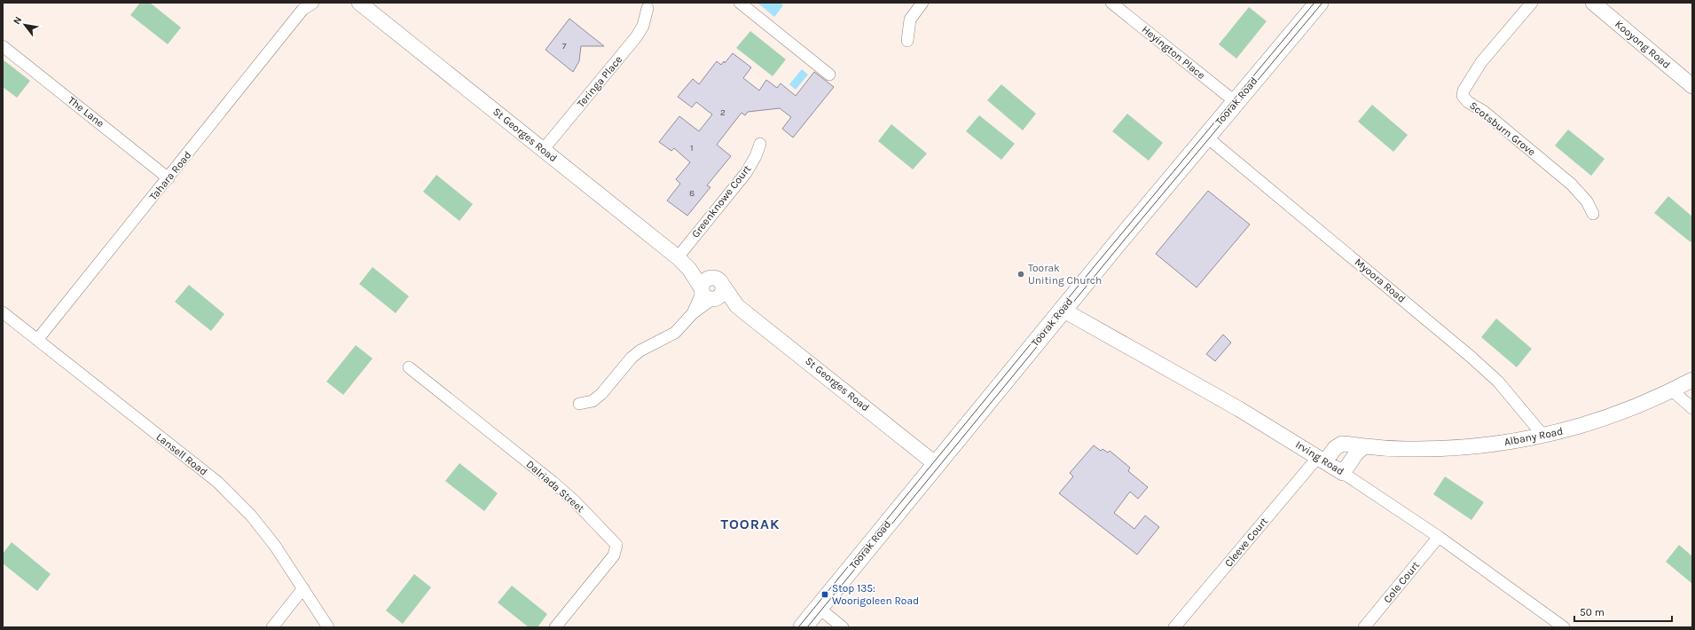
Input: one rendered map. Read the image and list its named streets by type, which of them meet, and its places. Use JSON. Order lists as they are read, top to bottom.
{
  "streets": {
    "main road": ["Toorak Road"],
    "street": [
      "Kooyong Road",
      "Heyington Place",
      "Teringa Place",
      "The Lane",
      "Scotsburn Grove",
      "St Georges Road",
      "Tahara Road",
      "Greenknowe Court",
      "Myoora Road",
      "Albany Road",
      "Lansell Road",
      "Irving Road",
      "Dalriada Street",
      "Cleeve Court",
      "Cole Court"
    ]
  },
  "crossings": [
    ["Heyington Place", "Toorak Road"],
    ["Teringa Place", "St Georges Road"],
    ["Toorak Road", "St Georges Road"],
    ["Toorak Road", "Myoora Road"],
    ["Toorak Road", "Irving Road"],
    ["The Lane", "Tahara Road"],
    ["St Georges Road", "Greenknowe Court"],
    ["Tahara Road", "Lansell Road"],
    ["Myoora Road", "Albany Road"],
    ["Albany Road", "Irving Road"],
    ["Albany Road", "Cleeve Court"],
    ["Irving Road", "Cleeve Court"],
    ["Irving Road", "Cole Court"]
  ],
  "districts": ["TOORAK"],
  "places": {
    "other": ["Toorak Uniting Church"],
    "transit": ["Stop 135: Woorigoleen Road"]
  },
  "house_numbers": [
    "7",
    "2",
    "1",
    "8"
  ],
  "scale_bar": "50 m",
  "north": "top left"
}
